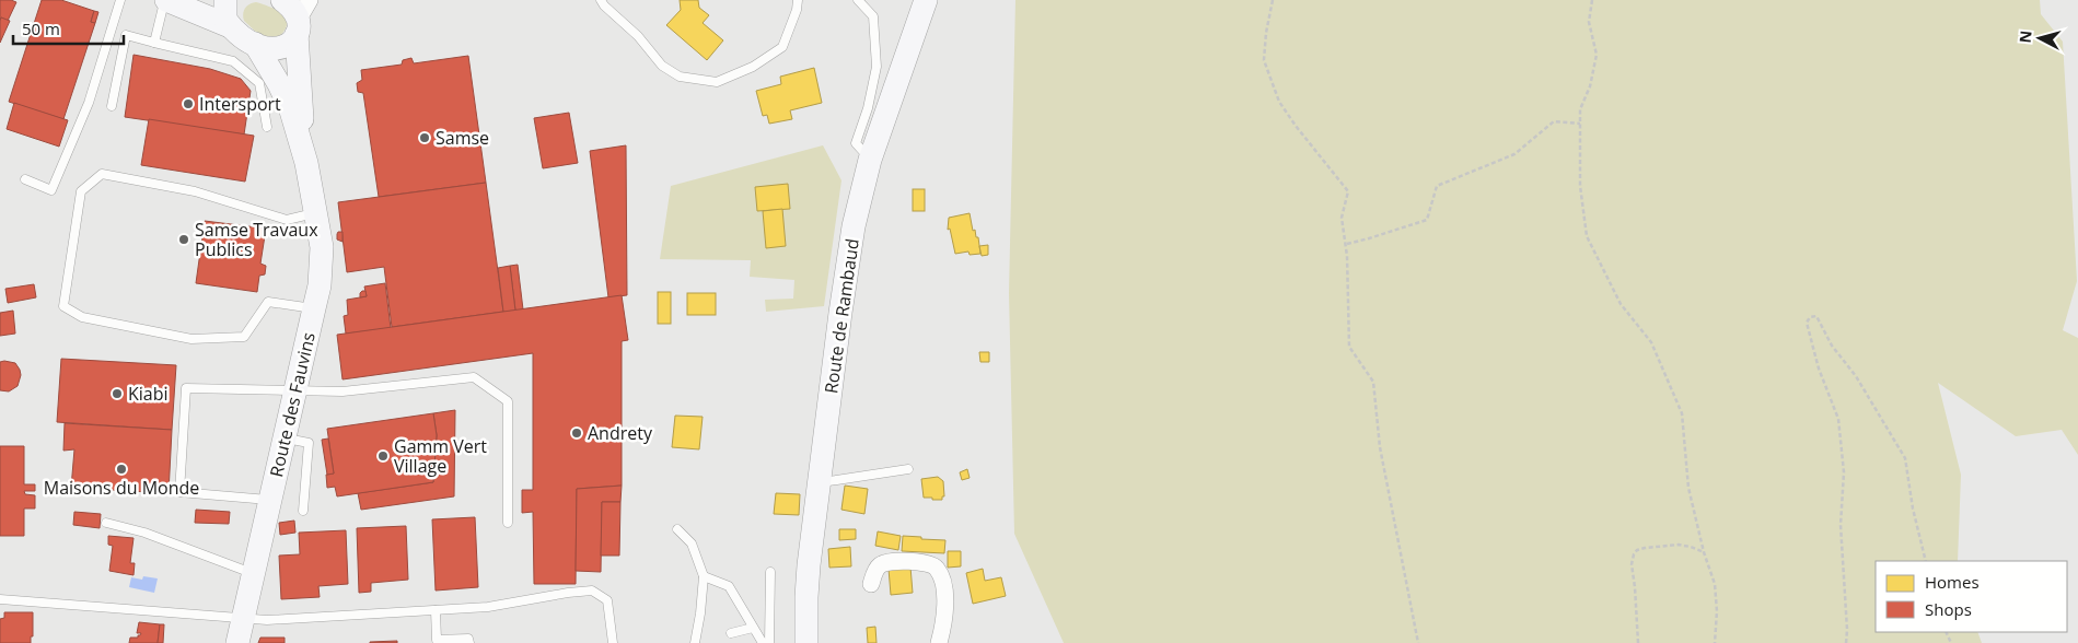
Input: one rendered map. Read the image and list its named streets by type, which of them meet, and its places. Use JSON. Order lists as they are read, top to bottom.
{
  "streets": {
    "street": ["Route de Rambaud", "Route des Fauvins"]
  },
  "places": [
    "Intersport",
    "Samse",
    "Samse Travaux Publics",
    "Kiabi",
    "Andrety",
    "Gamm Vert Village",
    "Maisons du Monde"
  ],
  "legend": ["Homes", "Shops"],
  "scale_bar": "50 m",
  "north": "left"
}
